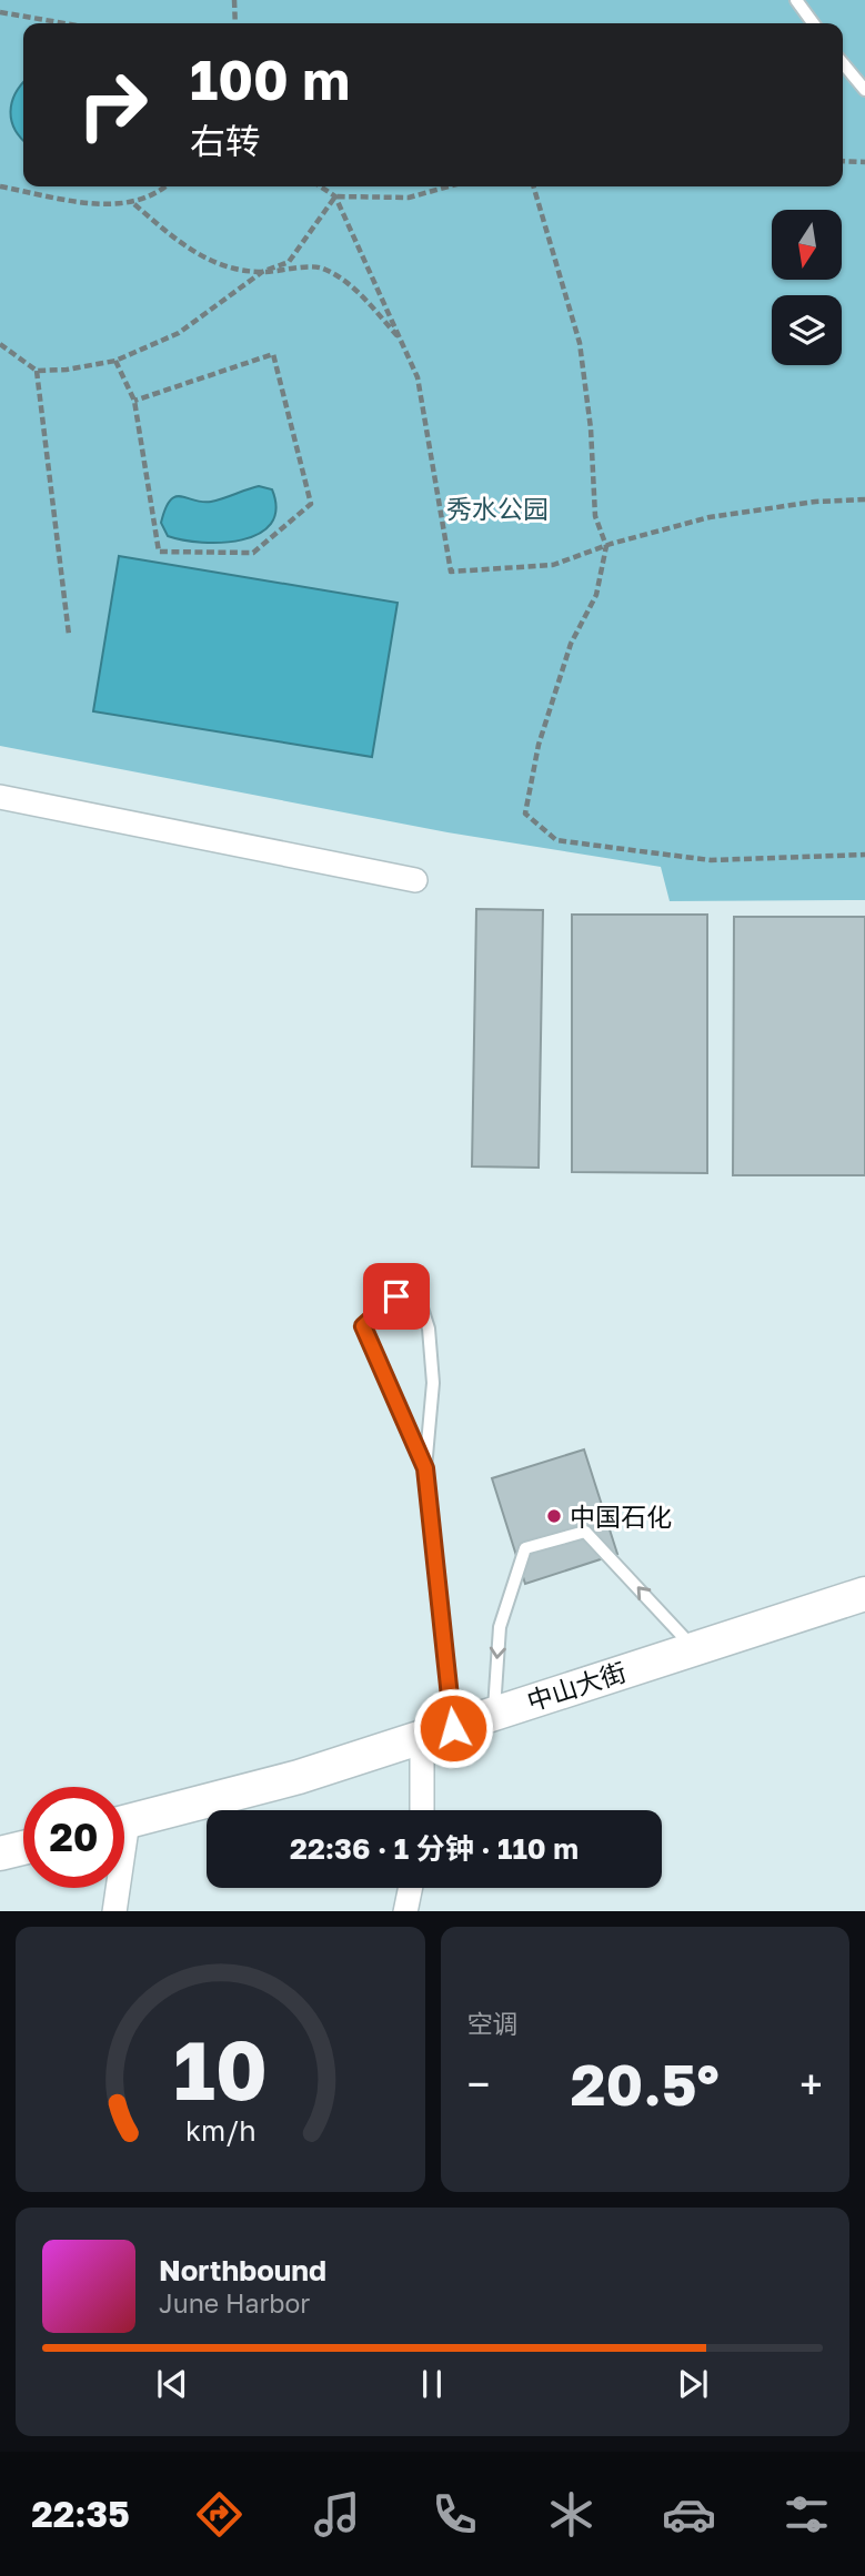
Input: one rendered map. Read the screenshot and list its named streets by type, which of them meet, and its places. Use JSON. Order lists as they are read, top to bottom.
{
  "streets": {
    "main road": ["中山大街"]
  },
  "parks": ["秀水公园"],
  "places": ["中国石化"],
  "north": "bottom",
  "page": {
    "turn": ["100 m", "右转"],
    "limit": "20",
    "trip": "22:36 · 1 分钟 · 110 m",
    "tile": "空调",
    "heat": ["−", "20.5°", "+"],
    "song": ["Northbound", "June Harbor"],
    "tabs": "22:35",
    "gauge": ["10", "km/h"]
  }
}
